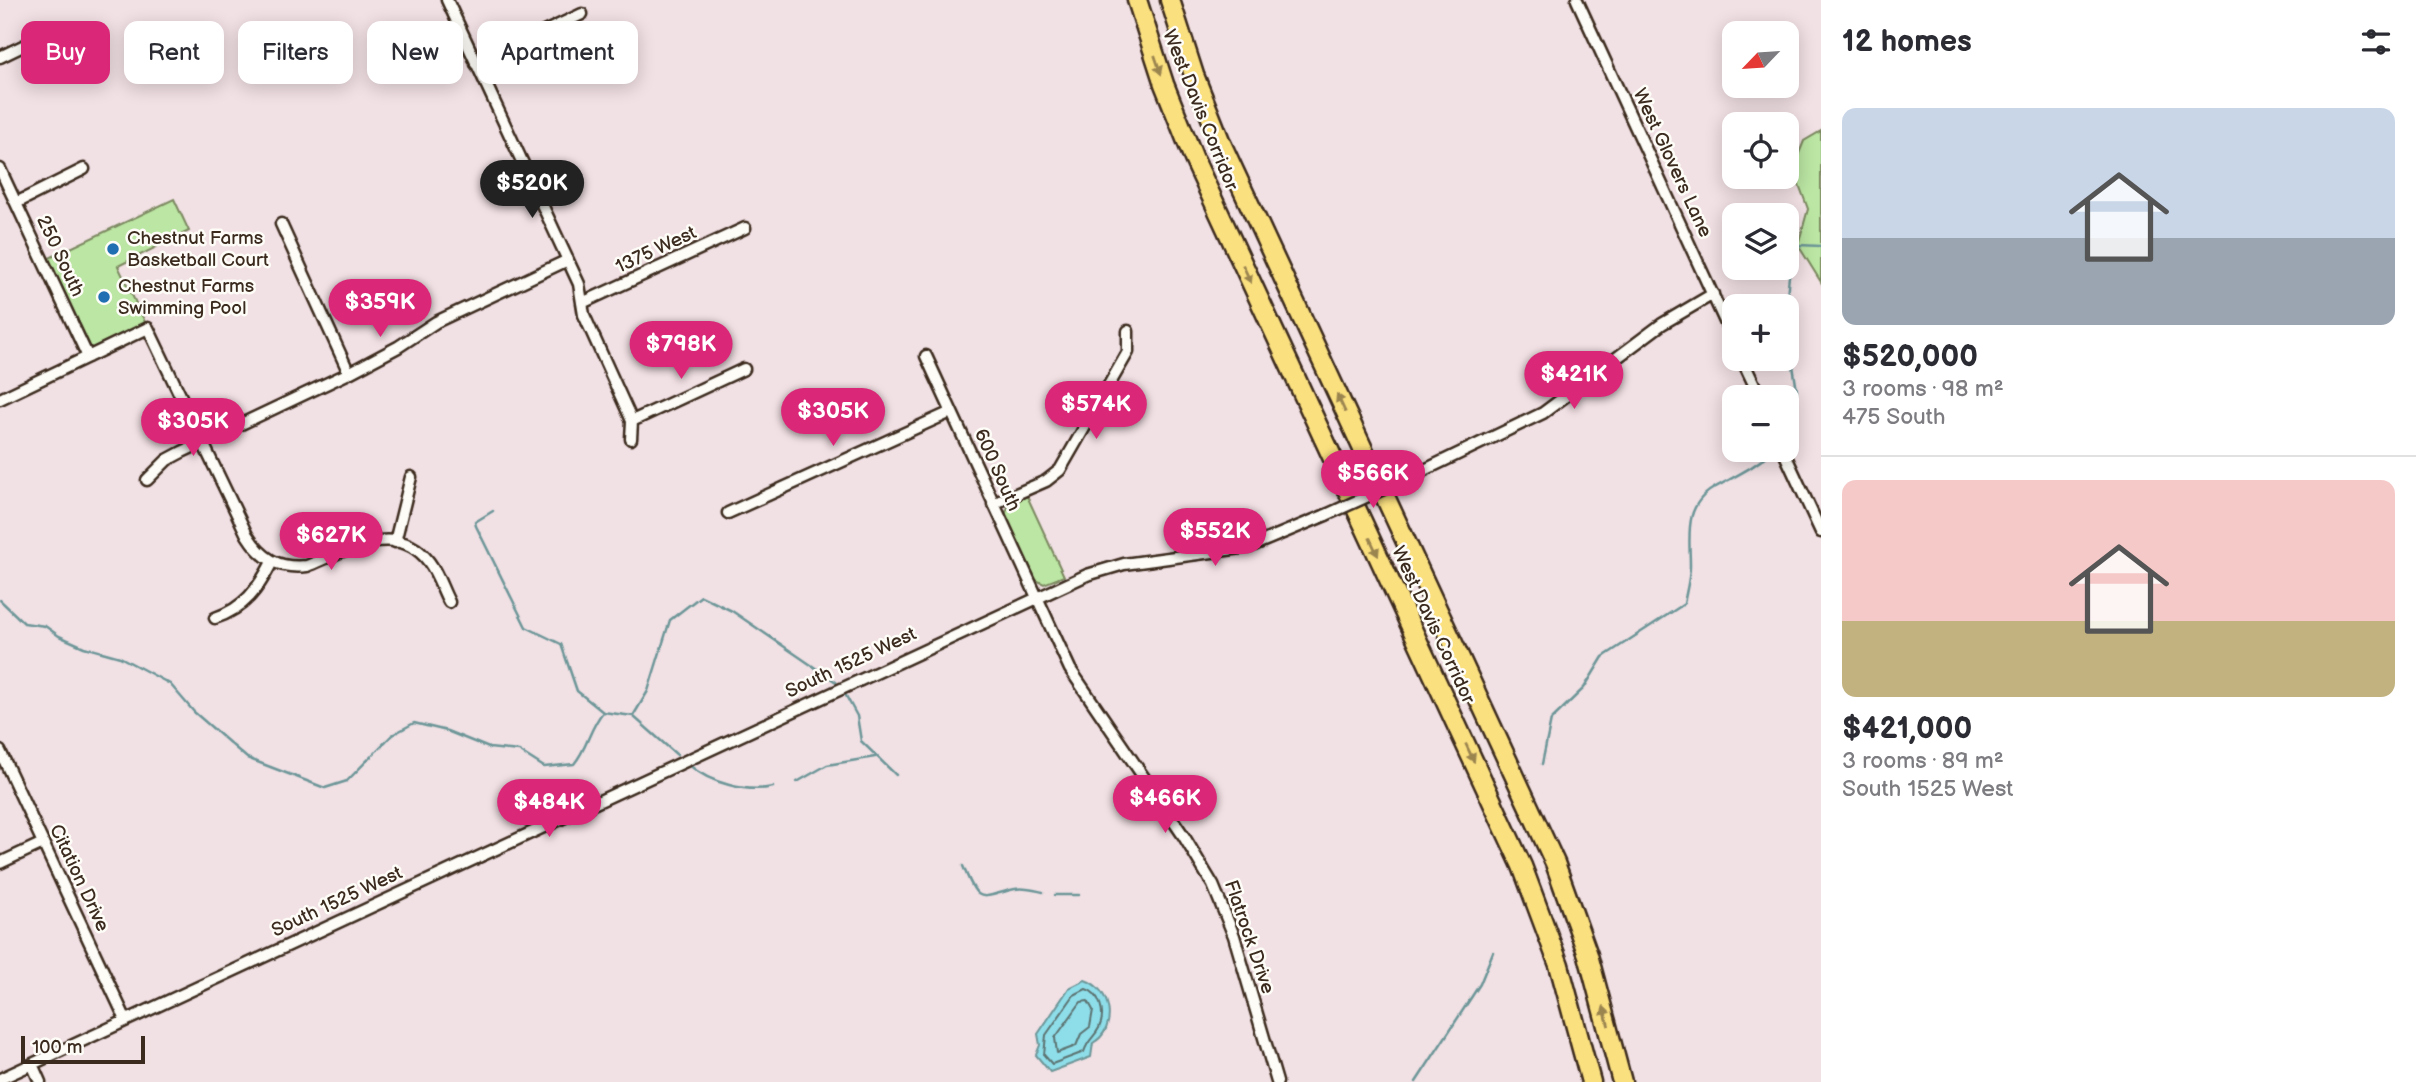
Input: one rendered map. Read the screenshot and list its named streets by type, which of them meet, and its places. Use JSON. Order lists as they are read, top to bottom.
{
  "streets": {
    "highway": ["West Davis Corridor"],
    "street": [
      "West Glovers Lane",
      "1375 West",
      "250 South",
      "600 South",
      "South 1525 West",
      "Citation Drive",
      "Flatrock Drive"
    ]
  },
  "crossings": [
    ["West Glovers Lane", "South 1525 West"],
    ["600 South", "South 1525 West"],
    ["600 South", "Flatrock Drive"],
    ["South 1525 West", "Citation Drive"],
    ["South 1525 West", "Flatrock Drive"]
  ],
  "places": ["Chestnut Farms Basketball Court", "Chestnut Farms Swimming Pool"],
  "scale_bar": "100 m",
  "north": "bottom left",
  "page": {
    "heading": "12 homes",
    "map_buttons": ["+", "−"],
    "chip": [
      "Buy",
      "Rent",
      "Filters",
      "New",
      "Apartment"
    ],
    "list": [
      {
        "name": "$520,000",
        "note": "3 rooms · 98 m² · 475 South"
      },
      {
        "name": "$421,000",
        "note": "3 rooms · 89 m² · South 1525 West"
      }
    ],
    "price": [
      "$520K",
      "$359K",
      "$798K",
      "$421K",
      "$574K",
      "$305K",
      "$305K",
      "$566K",
      "$552K",
      "$627K",
      "$466K",
      "$484K"
    ],
    "scale": "100 m"
  }
}
